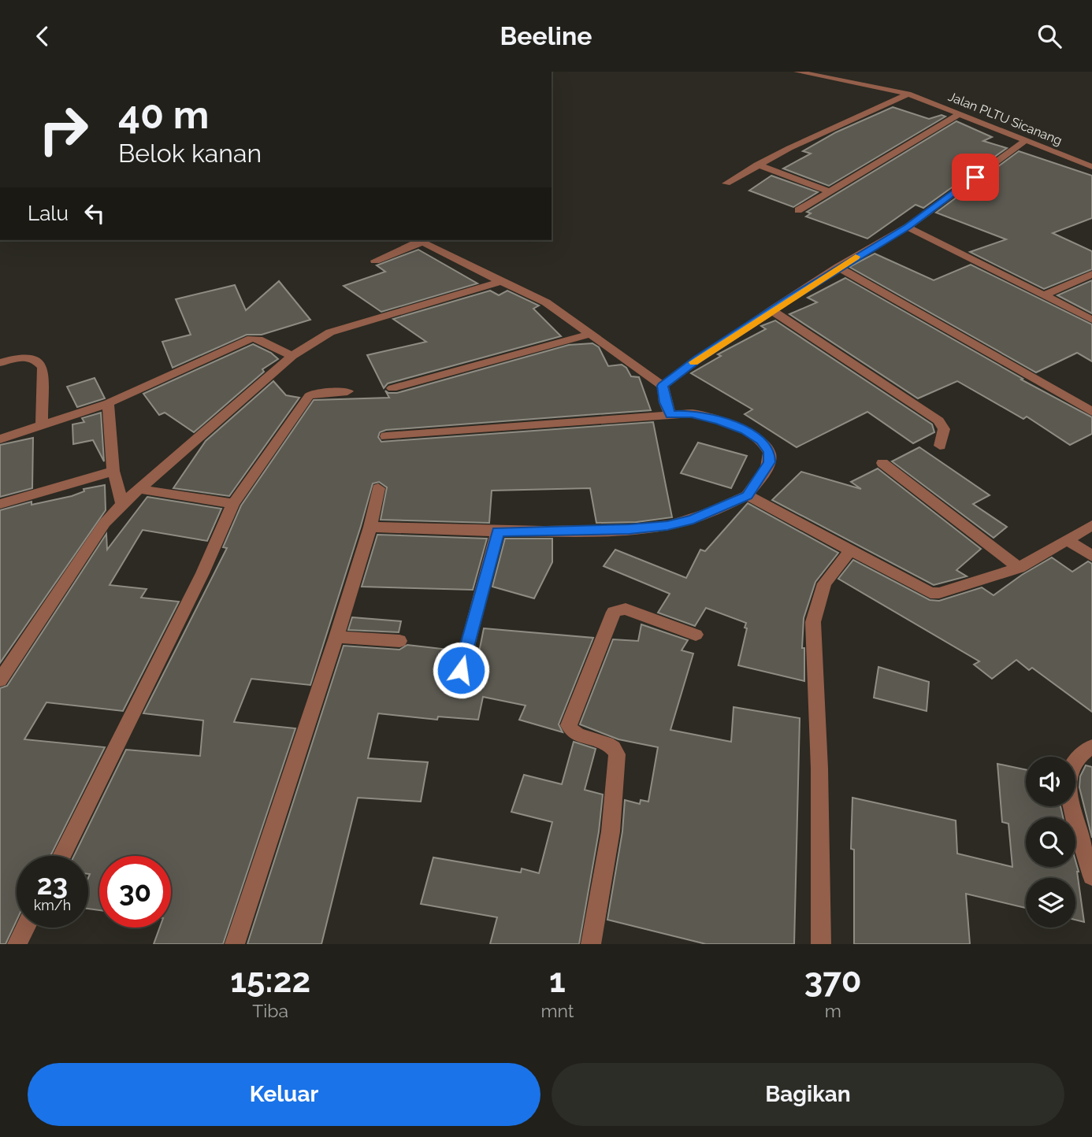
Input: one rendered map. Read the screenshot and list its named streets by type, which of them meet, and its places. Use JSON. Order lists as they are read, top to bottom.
{
  "streets": {
    "street": ["Jalan PLTU Sicanang"]
  },
  "page": {
    "header": "Beeline",
    "turn": ["40 m", "Belok kanan"],
    "then": "Lalu",
    "speed": "23 km/h",
    "limit": "30",
    "eta": [
      "15:22",
      "Tiba",
      "1",
      "mnt",
      "370",
      "m"
    ],
    "buttons": ["Keluar", "Bagikan"]
  }
}
